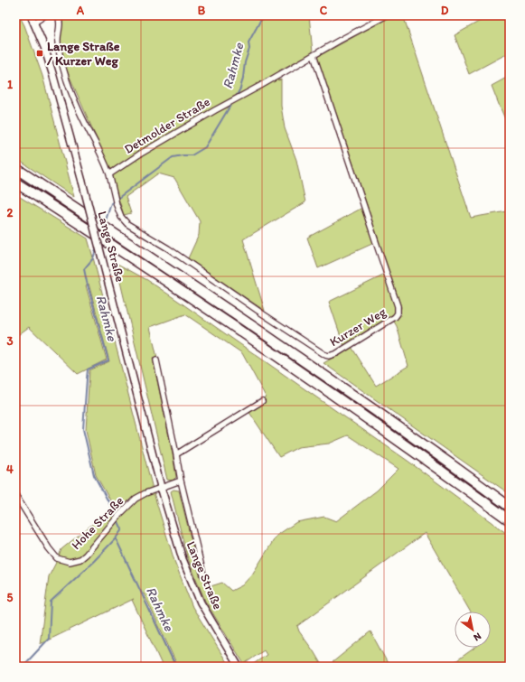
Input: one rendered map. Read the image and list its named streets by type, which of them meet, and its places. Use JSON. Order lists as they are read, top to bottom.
{
  "streets": {
    "street": [
      "Detmolder Straße",
      "Lange Straße",
      "Kurzer Weg",
      "Hohe Straße"
    ]
  },
  "crossings": [
    ["Detmolder Straße", "Kurzer Weg"],
    ["Lange Straße", "Hohe Straße"]
  ],
  "water": ["Rahmke"],
  "places": {
    "transit": ["Lange Straße / Kurzer Weg"]
  },
  "north": "bottom right",
  "grid": {
    "columns": [
      "A",
      "B",
      "C",
      "D"
    ],
    "rows": [
      "1",
      "2",
      "3",
      "4",
      "5"
    ]
  }
}
